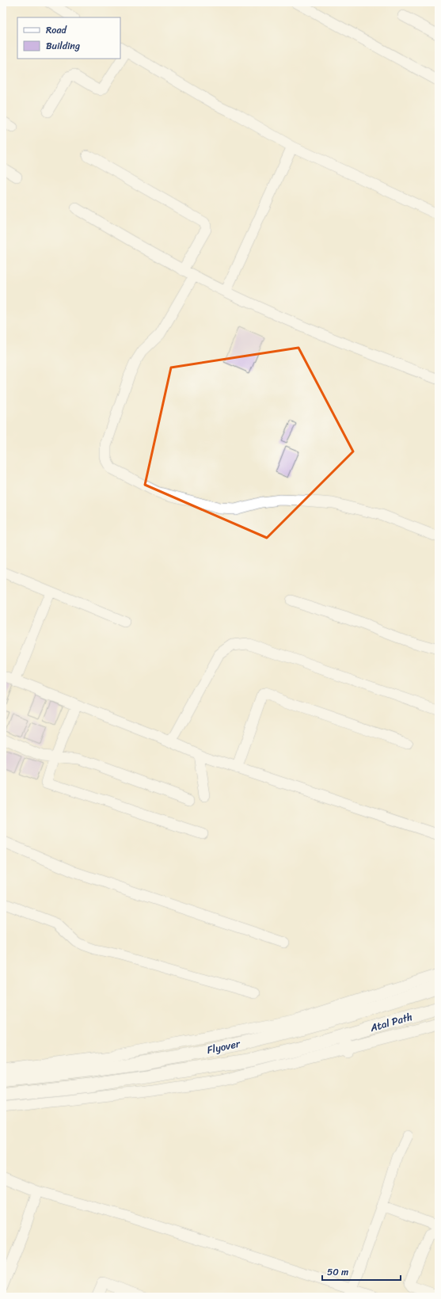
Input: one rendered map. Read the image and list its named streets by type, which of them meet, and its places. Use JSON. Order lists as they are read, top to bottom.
{
  "streets": {
    "main road": ["Atal Path", "Flyover"]
  },
  "crossings": [
    ["Atal Path", "Flyover"]
  ],
  "legend": ["Road", "Building"],
  "scale_bar": "50 m"
}
